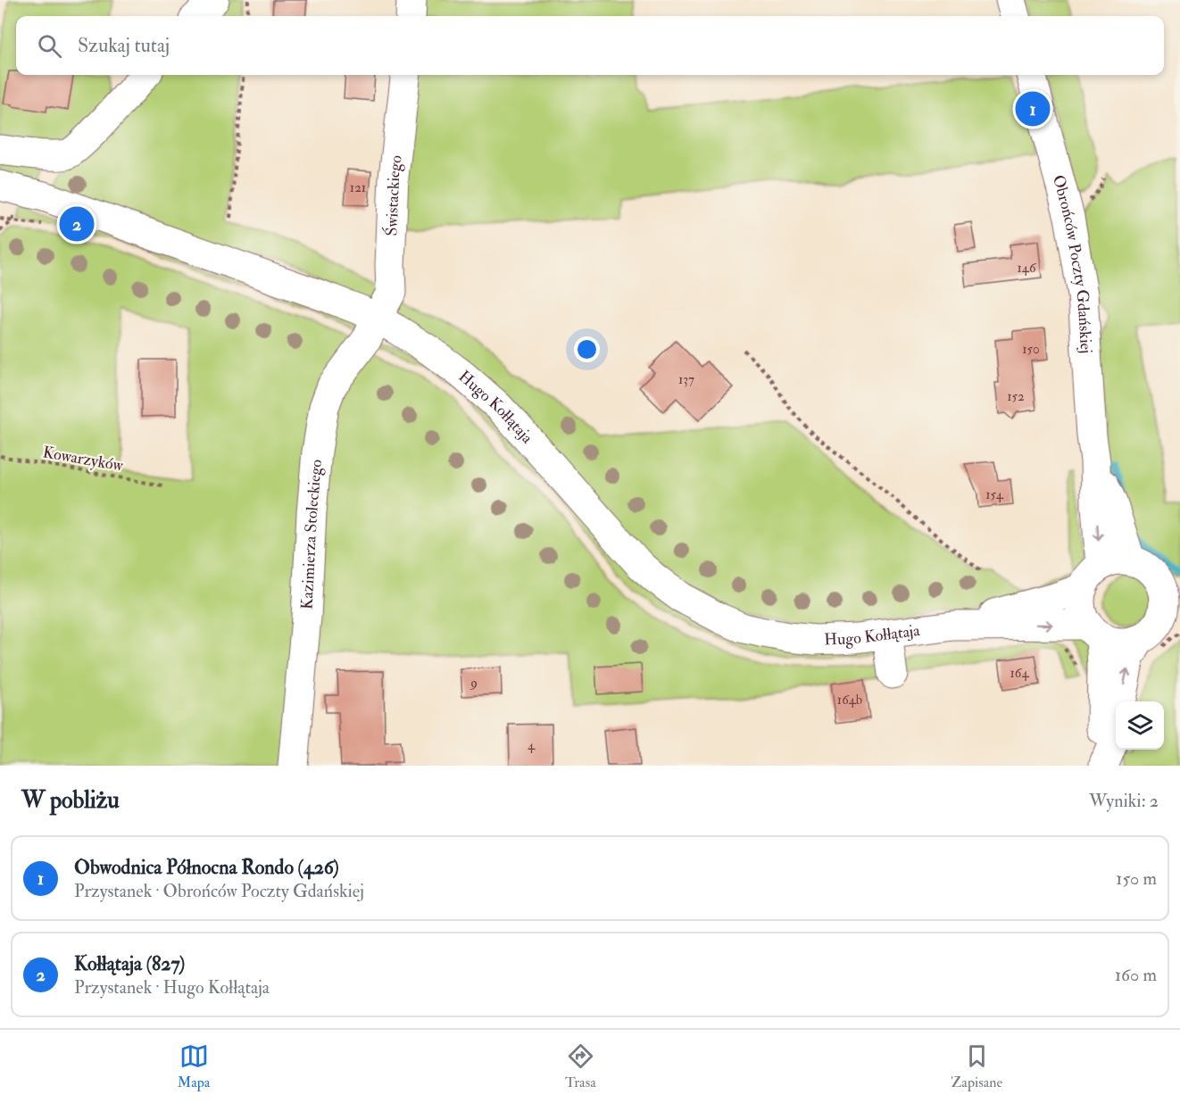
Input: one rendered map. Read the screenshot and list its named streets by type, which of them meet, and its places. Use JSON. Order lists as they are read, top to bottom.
{
  "streets": {
    "street": [
      "Świstackiego",
      "Obrońców Poczty Gdańskiej",
      "Hugo Kołłątaja",
      "Kazimierza Stoleckiego"
    ],
    "path": ["Kowarzyków"]
  },
  "crossings": [
    ["Świstackiego", "Hugo Kołłątaja"],
    ["Świstackiego", "Kazimierza Stoleckiego"],
    ["Obrońców Poczty Gdańskiej", "Hugo Kołłątaja"],
    ["Hugo Kołłątaja", "Kazimierza Stoleckiego"]
  ],
  "house_numbers": [
    "121",
    "146",
    "150",
    "137",
    "152",
    "154",
    "164",
    "9",
    "164b",
    "4"
  ],
  "page": {
    "search": "Szukaj tutaj",
    "pins": ["1", "2"],
    "heading": ["W pobliżu", "Wyniki: 2"],
    "list": [
      {
        "mark": "1",
        "name": "Obwodnica Północna Rondo (426)",
        "note": "Przystanek · Obrońców Poczty Gdańskiej",
        "value": "150 m"
      },
      {
        "mark": "2",
        "name": "Kołłątaja (827)",
        "note": "Przystanek · Hugo Kołłątaja",
        "value": "160 m"
      }
    ],
    "nav": ["Mapa", "Trasa", "Zapisane"]
  }
}
